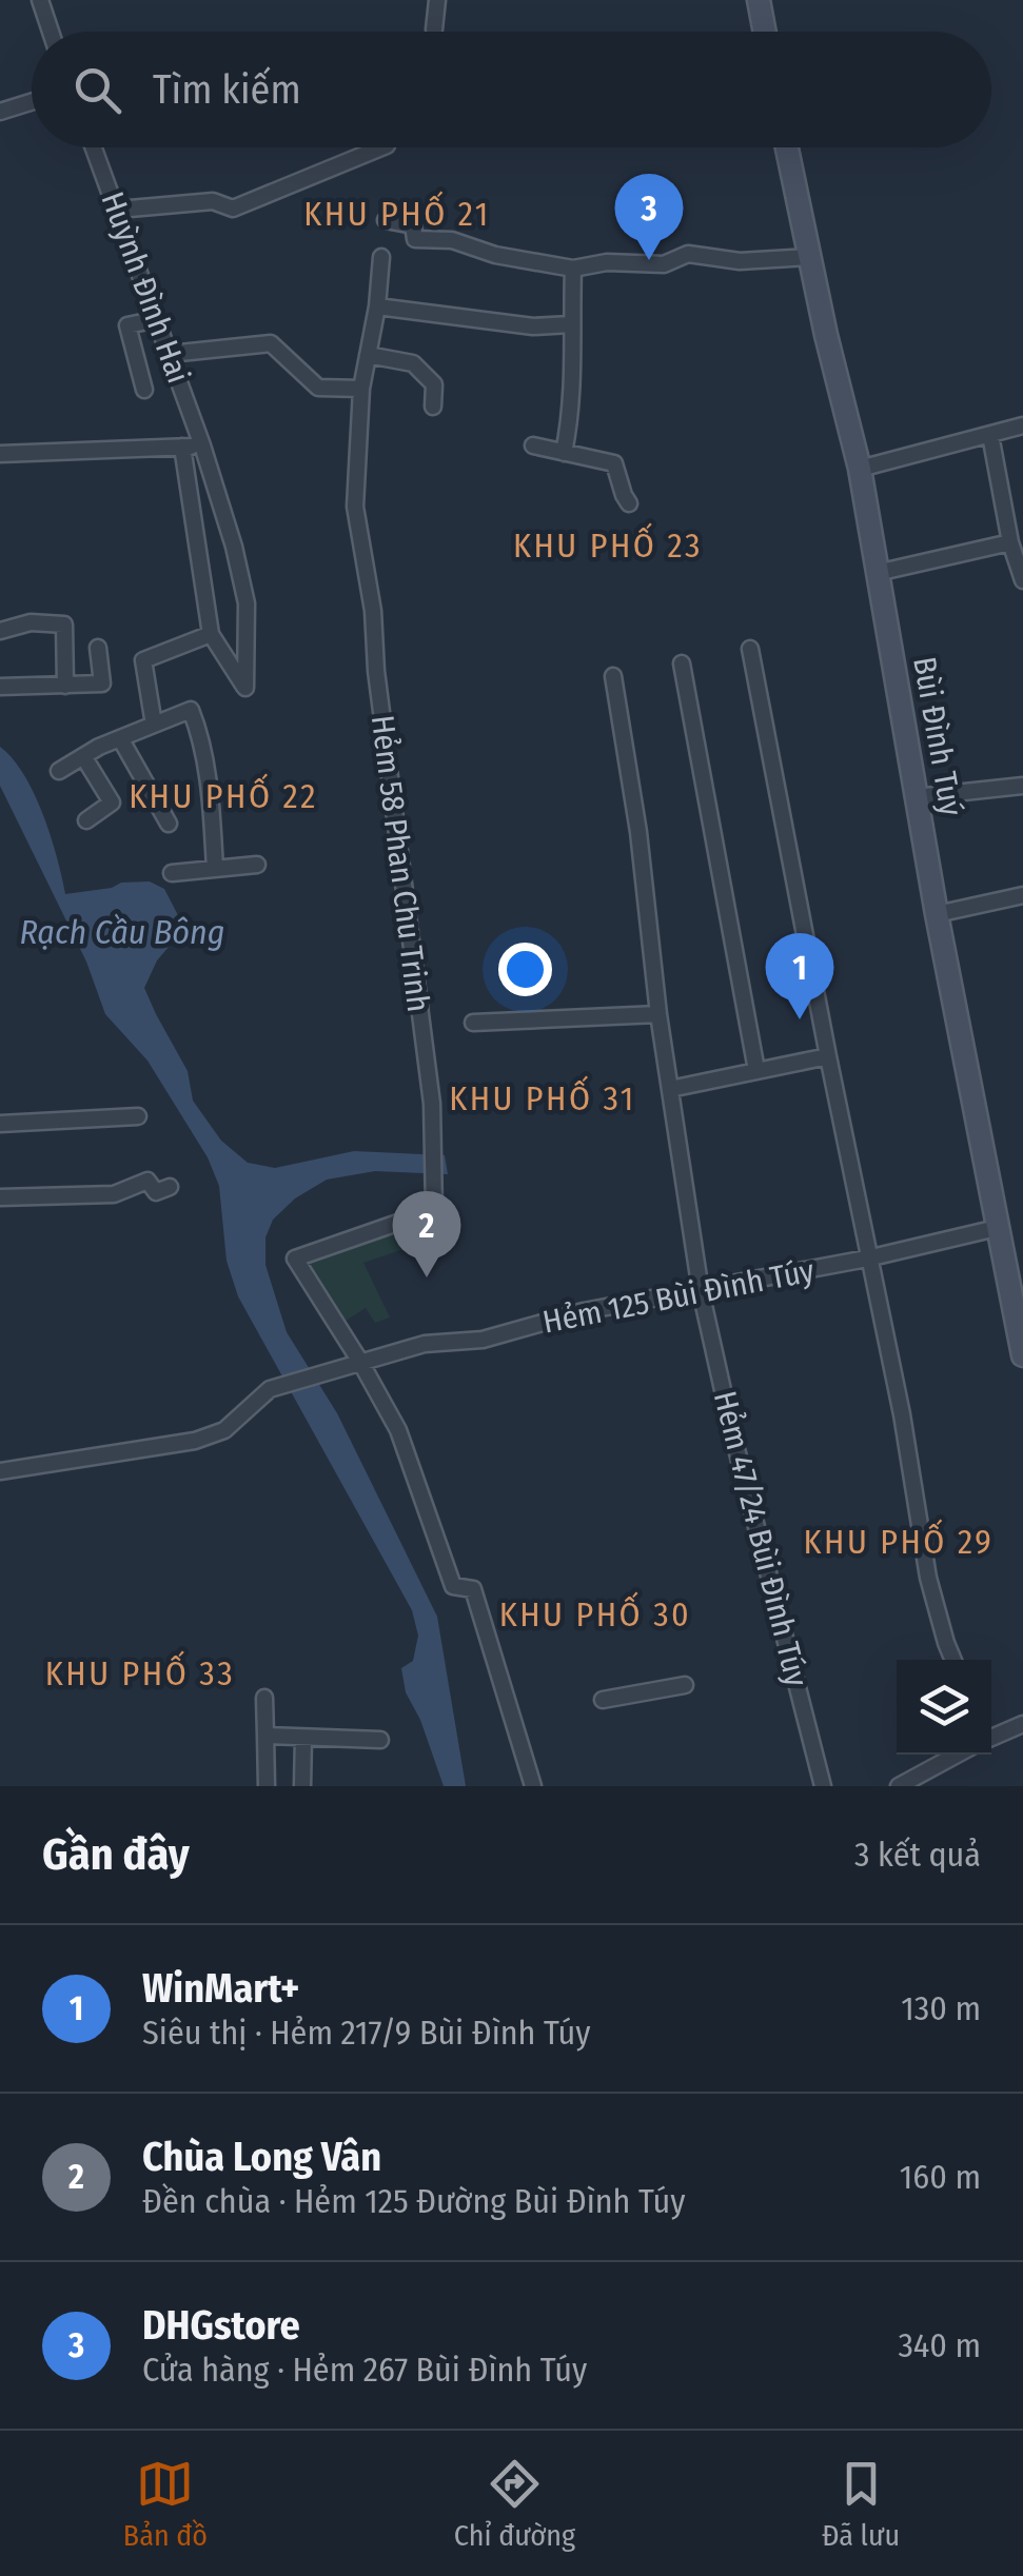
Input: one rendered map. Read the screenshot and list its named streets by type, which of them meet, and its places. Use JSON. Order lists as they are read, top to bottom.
{
  "streets": {
    "street": [
      "Huỳnh Đình Hai",
      "Bùi Đình Tuý",
      "Hẻm 58 Phan Chu Trinh",
      "Hẻm 125 Bùi Đình Túy",
      "Hẻm 47/24 Bùi Đình Túy"
    ]
  },
  "crossings": [
    ["Bùi Đình Tuý", "Hẻm 125 Bùi Đình Túy"],
    ["Hẻm 58 Phan Chu Trinh", "Hẻm 125 Bùi Đình Túy"],
    ["Hẻm 125 Bùi Đình Túy", "Hẻm 47/24 Bùi Đình Túy"]
  ],
  "districts": [
    "KHU PHỐ 21",
    "KHU PHỐ 23",
    "KHU PHỐ 22",
    "KHU PHỐ 31",
    "KHU PHỐ 29",
    "KHU PHỐ 30",
    "KHU PHỐ 33"
  ],
  "water": ["Rạch Cầu Bông"],
  "page": {
    "search": "Tìm kiếm",
    "pins": ["3", "1", "2"],
    "heading": ["Gần đây", "3 kết quả"],
    "list": [
      {
        "mark": "1",
        "name": "WinMart+",
        "note": "Siêu thị · Hẻm 217/9 Bùi Đình Túy",
        "value": "130 m"
      },
      {
        "mark": "2",
        "name": "Chùa Long Vân",
        "note": "Đền chùa · Hẻm 125 Đường Bùi Đình Túy",
        "value": "160 m"
      },
      {
        "mark": "3",
        "name": "DHGstore",
        "note": "Cửa hàng · Hẻm 267 Bùi Đình Túy",
        "value": "340 m"
      }
    ],
    "nav": ["Bản đồ", "Chỉ đường", "Đã lưu"]
  }
}
